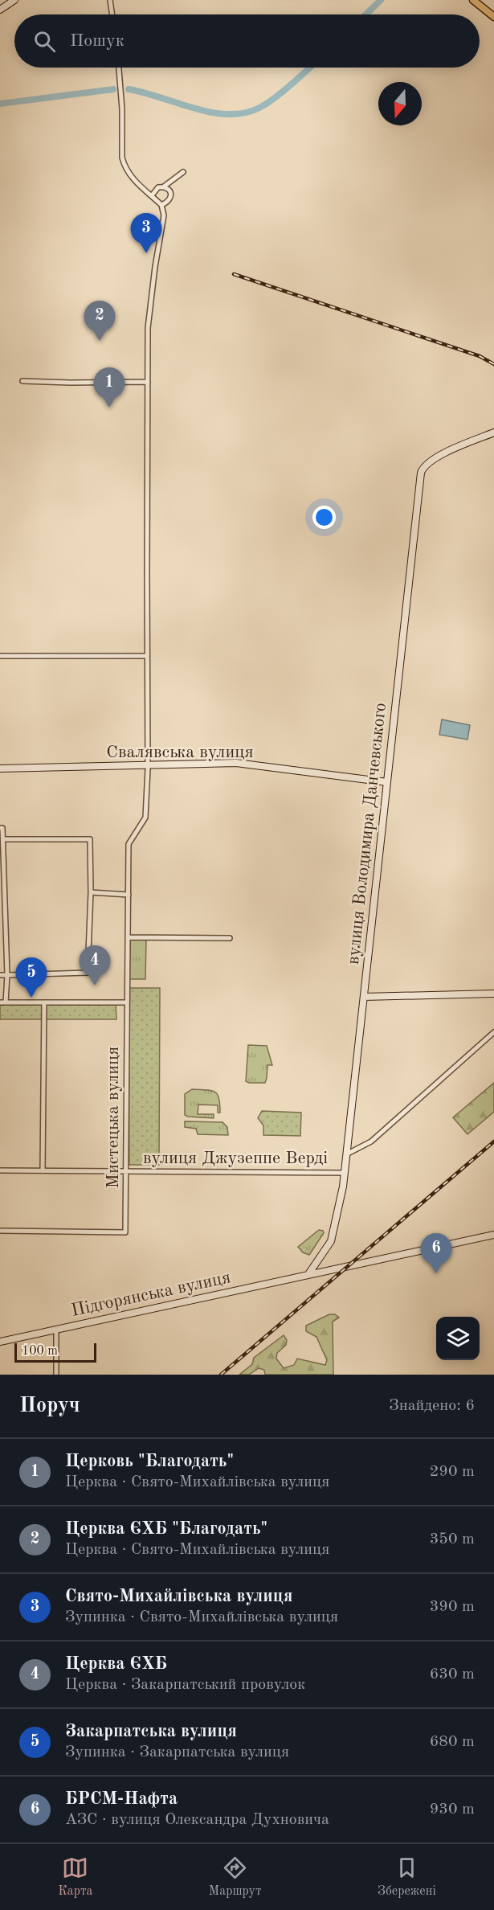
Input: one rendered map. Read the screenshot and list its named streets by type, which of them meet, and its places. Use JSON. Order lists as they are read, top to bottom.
{
  "streets": {
    "street": [
      "Свалявська вулиця",
      "вулиця Володимира Данчевського",
      "Мистецька вулиця",
      "вулиця Джузеппе Верді",
      "Підгорянська вулиця"
    ]
  },
  "crossings": [
    ["Свалявська вулиця", "вулиця Володимира Данчевського"],
    ["Свалявська вулиця", "Мистецька вулиця"],
    ["вулиця Володимира Данчевського", "вулиця Джузеппе Верді"],
    ["вулиця Володимира Данчевського", "Підгорянська вулиця"],
    ["Мистецька вулиця", "вулиця Джузеппе Верді"]
  ],
  "scale_bar": "100 m",
  "north": "bottom",
  "page": {
    "search": "Пошук",
    "pins": [
      "3",
      "2",
      "1",
      "4",
      "5",
      "6"
    ],
    "scale": "100 m",
    "heading": ["Поруч", "Знайдено: 6"],
    "list": [
      {
        "mark": "1",
        "name": "Церковь \"Благодать\"",
        "note": "Церква · Свято-Михайлівська вулиця",
        "value": "290 m"
      },
      {
        "mark": "2",
        "name": "Церква ЄХБ \"Благодать\"",
        "note": "Церква · Свято-Михайлівська вулиця",
        "value": "350 m"
      },
      {
        "mark": "3",
        "name": "Свято-Михайлівська вулиця",
        "note": "Зупинка · Свято-Михайлівська вулиця",
        "value": "390 m"
      },
      {
        "mark": "4",
        "name": "Церква ЄХБ",
        "note": "Церква · Закарпатський провулок",
        "value": "630 m"
      },
      {
        "mark": "5",
        "name": "Закарпатська вулиця",
        "note": "Зупинка · Закарпатська вулиця",
        "value": "680 m"
      },
      {
        "mark": "6",
        "name": "БРСМ-Нафта",
        "note": "АЗС · вулиця Олександра Духновича",
        "value": "930 m"
      }
    ],
    "nav": ["Карта", "Маршрут", "Збережені"]
  }
}
